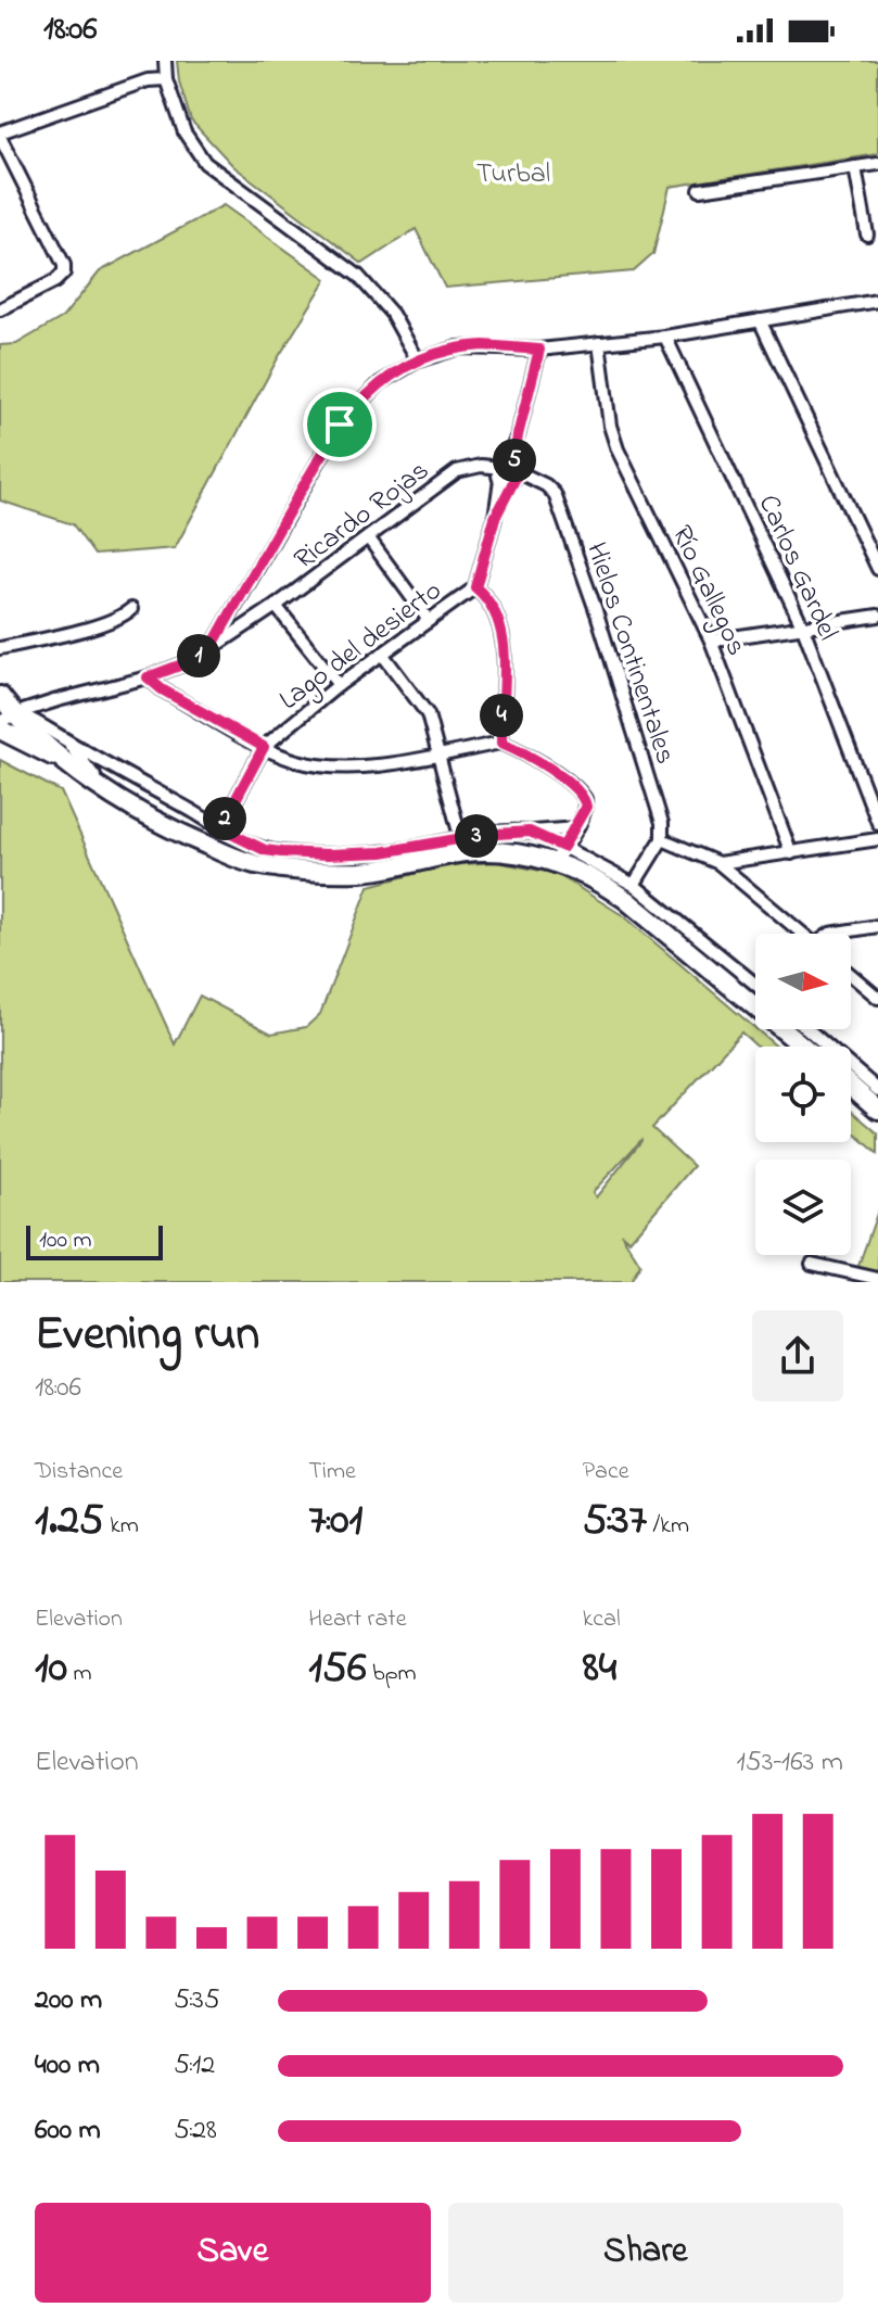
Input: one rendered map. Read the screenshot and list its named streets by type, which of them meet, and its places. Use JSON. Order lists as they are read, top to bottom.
{
  "streets": {
    "street": [
      "Ricardo Rojas",
      "Carlos Gardel",
      "Río Gallegos",
      "Lago del desierto",
      "Hielos Continentales"
    ]
  },
  "crossings": [
    ["Ricardo Rojas", "Hielos Continentales"]
  ],
  "parks": ["Turbal"],
  "scale_bar": "100 m",
  "north": "right",
  "page": {
    "status": "18:06",
    "pins": [
      "5",
      "1",
      "4",
      "2",
      "3"
    ],
    "scale": "100 m",
    "heading": ["Evening run", "18:06"],
    "stats": [
      ["Distance", "1.25 km"],
      ["Time", "7:01"],
      ["Pace", "5:37 /km"],
      ["Elevation", "10 m"],
      ["Heart rate", "156 bpm"],
      ["kcal", "84"]
    ],
    "chart": ["Elevation", "153–163 m"],
    "list": [
      {
        "name": "200 m",
        "note": "5:35"
      },
      {
        "name": "400 m",
        "note": "5:12"
      },
      {
        "name": "600 m",
        "note": "5:28"
      }
    ],
    "buttons": ["Save", "Share"]
  }
}
